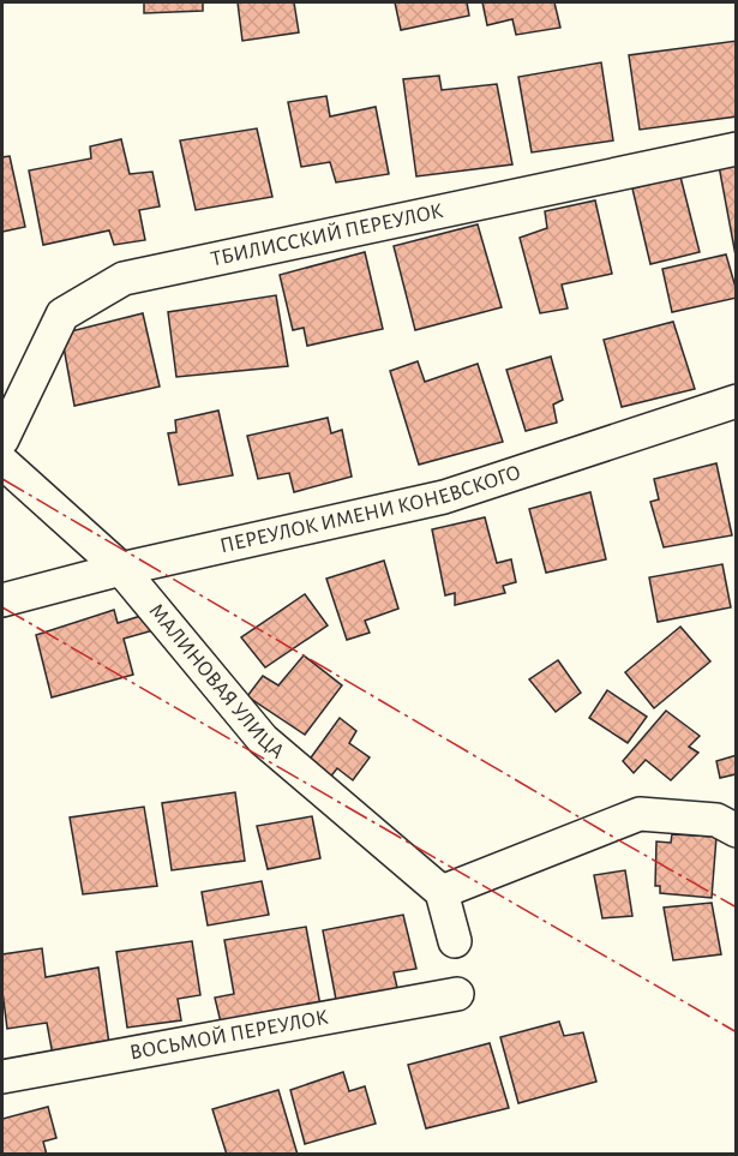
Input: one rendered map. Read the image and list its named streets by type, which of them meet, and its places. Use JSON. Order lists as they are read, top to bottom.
{
  "streets": {
    "street": [
      "ТБИЛИССКИЙ ПЕРЕУЛОК",
      "ПЕРЕУЛОК ИМЕНИ КОНЕВСКОГО",
      "МАЛИНОВАЯ УЛИЦА",
      "ВОСЬМОЙ ПЕРЕУЛОК"
    ]
  },
  "crossings": [
    ["ПЕРЕУЛОК ИМЕНИ КОНЕВСКОГО", "МАЛИНОВАЯ УЛИЦА"]
  ]
}
